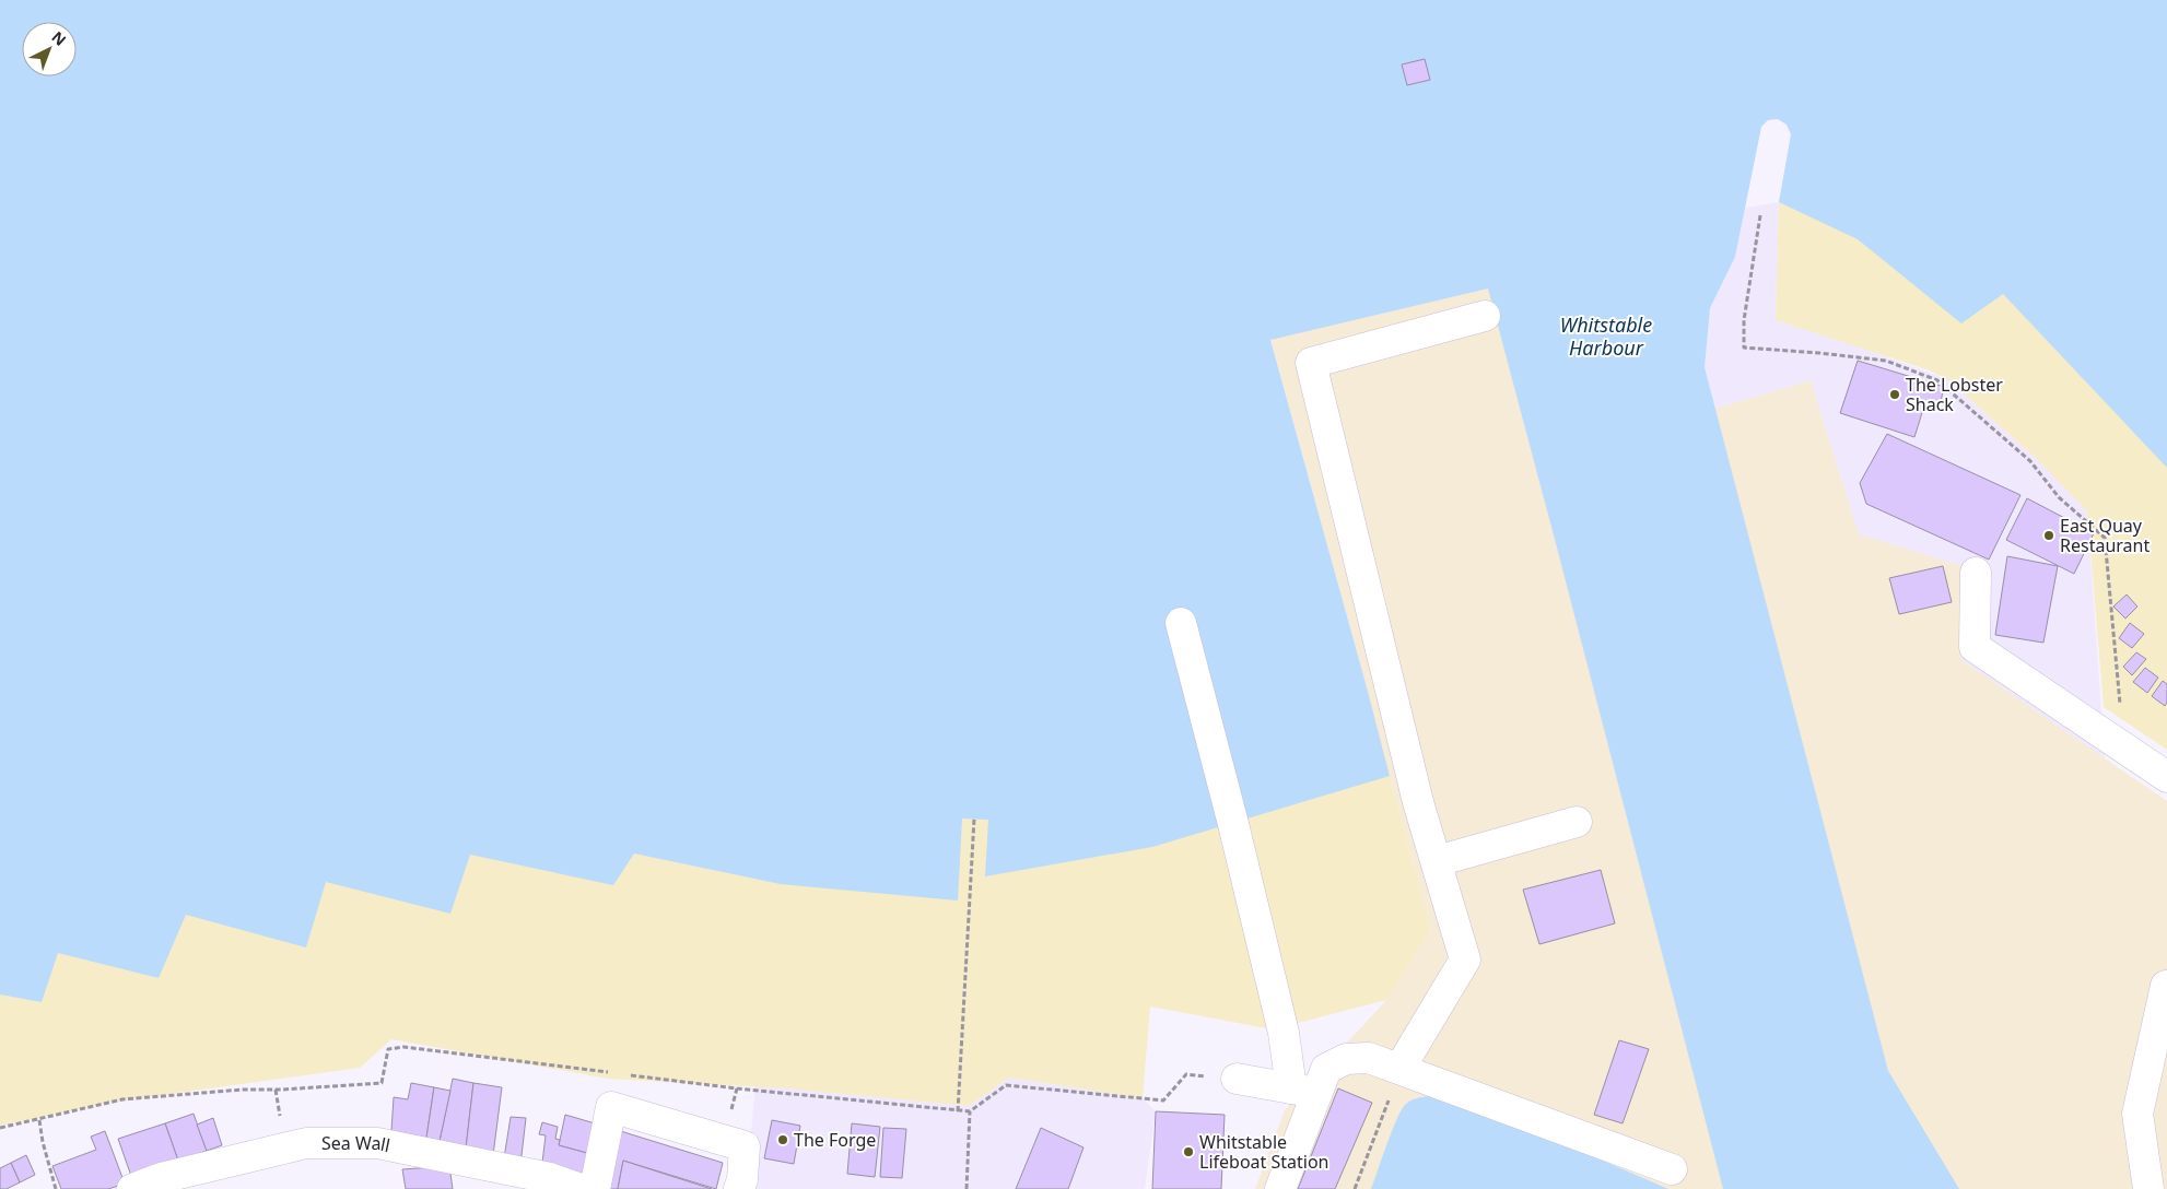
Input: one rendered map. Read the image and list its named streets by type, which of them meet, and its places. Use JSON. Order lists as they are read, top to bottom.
{
  "streets": {
    "street": ["Sea Wall"]
  },
  "water": ["Whitstable Harbour"],
  "places": [
    "The Lobster Shack",
    "East Quay Restaurant",
    "The Forge",
    "Whitstable Lifeboat Station"
  ],
  "north": "top right"
}
